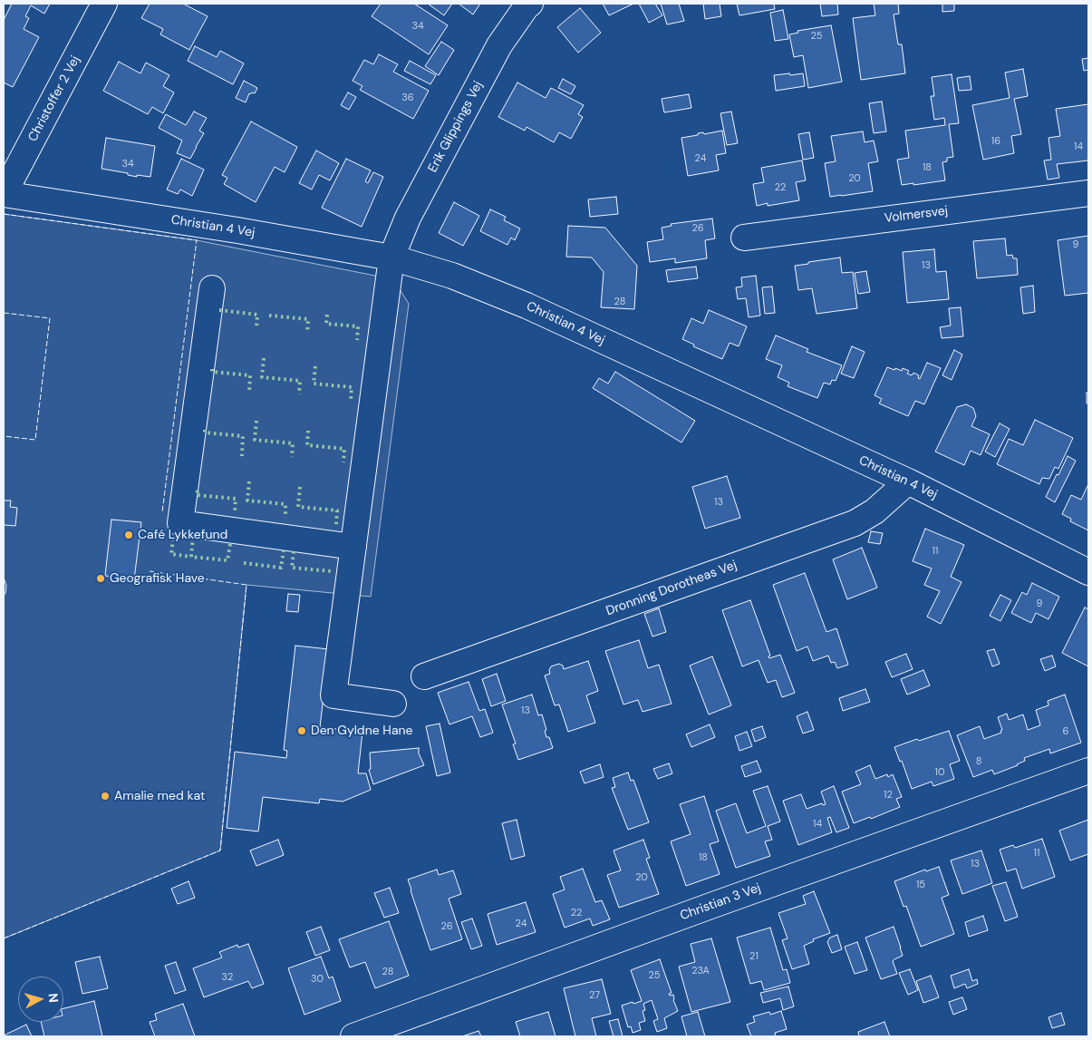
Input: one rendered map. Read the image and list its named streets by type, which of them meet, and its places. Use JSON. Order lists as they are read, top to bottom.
{
  "streets": {
    "street": [
      "Christoffer 2 Vej",
      "Erik Glippings Vej",
      "Volmersvej",
      "Christian 4 Vej",
      "Dronning Dorotheas Vej",
      "Christian 3 Vej"
    ]
  },
  "crossings": [
    ["Christoffer 2 Vej", "Christian 4 Vej"],
    ["Erik Glippings Vej", "Christian 4 Vej"],
    ["Christian 4 Vej", "Dronning Dorotheas Vej"]
  ],
  "places": [
    "Café Lykkefund",
    "Geografisk Have",
    "Den Gyldne Hane",
    "Amalie med kat"
  ],
  "house_numbers": [
    "34",
    "25",
    "36",
    "16",
    "14",
    "24",
    "34",
    "18",
    "20",
    "22",
    "26",
    "9",
    "13",
    "28",
    "13",
    "11",
    "9",
    "13",
    "6",
    "8",
    "10",
    "12",
    "14",
    "11",
    "18",
    "13",
    "20",
    "15",
    "22",
    "24",
    "26",
    "21",
    "23A",
    "28",
    "25",
    "32",
    "30",
    "27"
  ],
  "north": "right"
}
